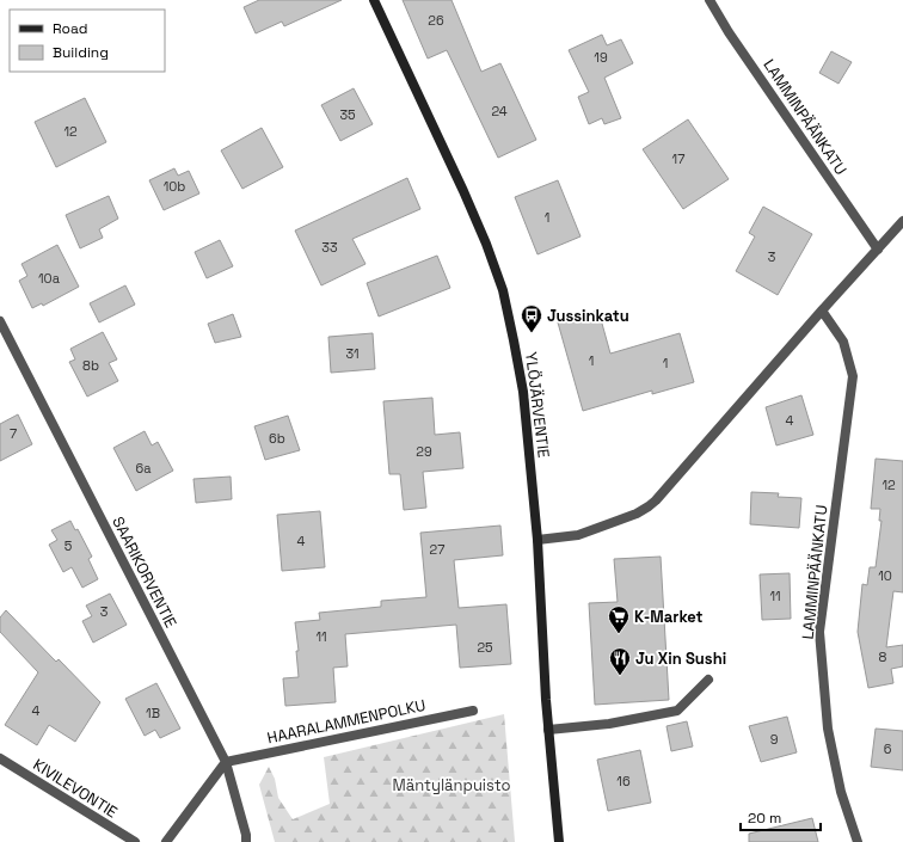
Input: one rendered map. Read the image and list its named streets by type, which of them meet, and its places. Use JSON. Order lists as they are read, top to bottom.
{
  "streets": {
    "main road": ["YLÖJÄRVENTIE"],
    "street": [
      "LAMMINPÄÄNKATU",
      "SAARIKORVENTIE",
      "HAARALAMMENPOLKU",
      "KIVILEVONTIE"
    ]
  },
  "crossings": [
    ["SAARIKORVENTIE", "HAARALAMMENPOLKU"]
  ],
  "parks": ["Mäntylänpuisto"],
  "places": {
    "bus stop": ["Jussinkatu"],
    "supermarket": ["K-Market"],
    "restaurant": ["Ju Xin Sushi"]
  },
  "house_numbers": [
    "26",
    "19",
    "24",
    "35",
    "12",
    "17",
    "10b",
    "1",
    "33",
    "3",
    "10a",
    "31",
    "1",
    "1",
    "8b",
    "4",
    "7",
    "6b",
    "29",
    "6a",
    "12",
    "4",
    "5",
    "27",
    "10",
    "11",
    "3",
    "11",
    "25",
    "8",
    "4",
    "1B",
    "9",
    "6",
    "16"
  ],
  "legend": ["Road", "Building"],
  "scale_bar": "20 m"
}
